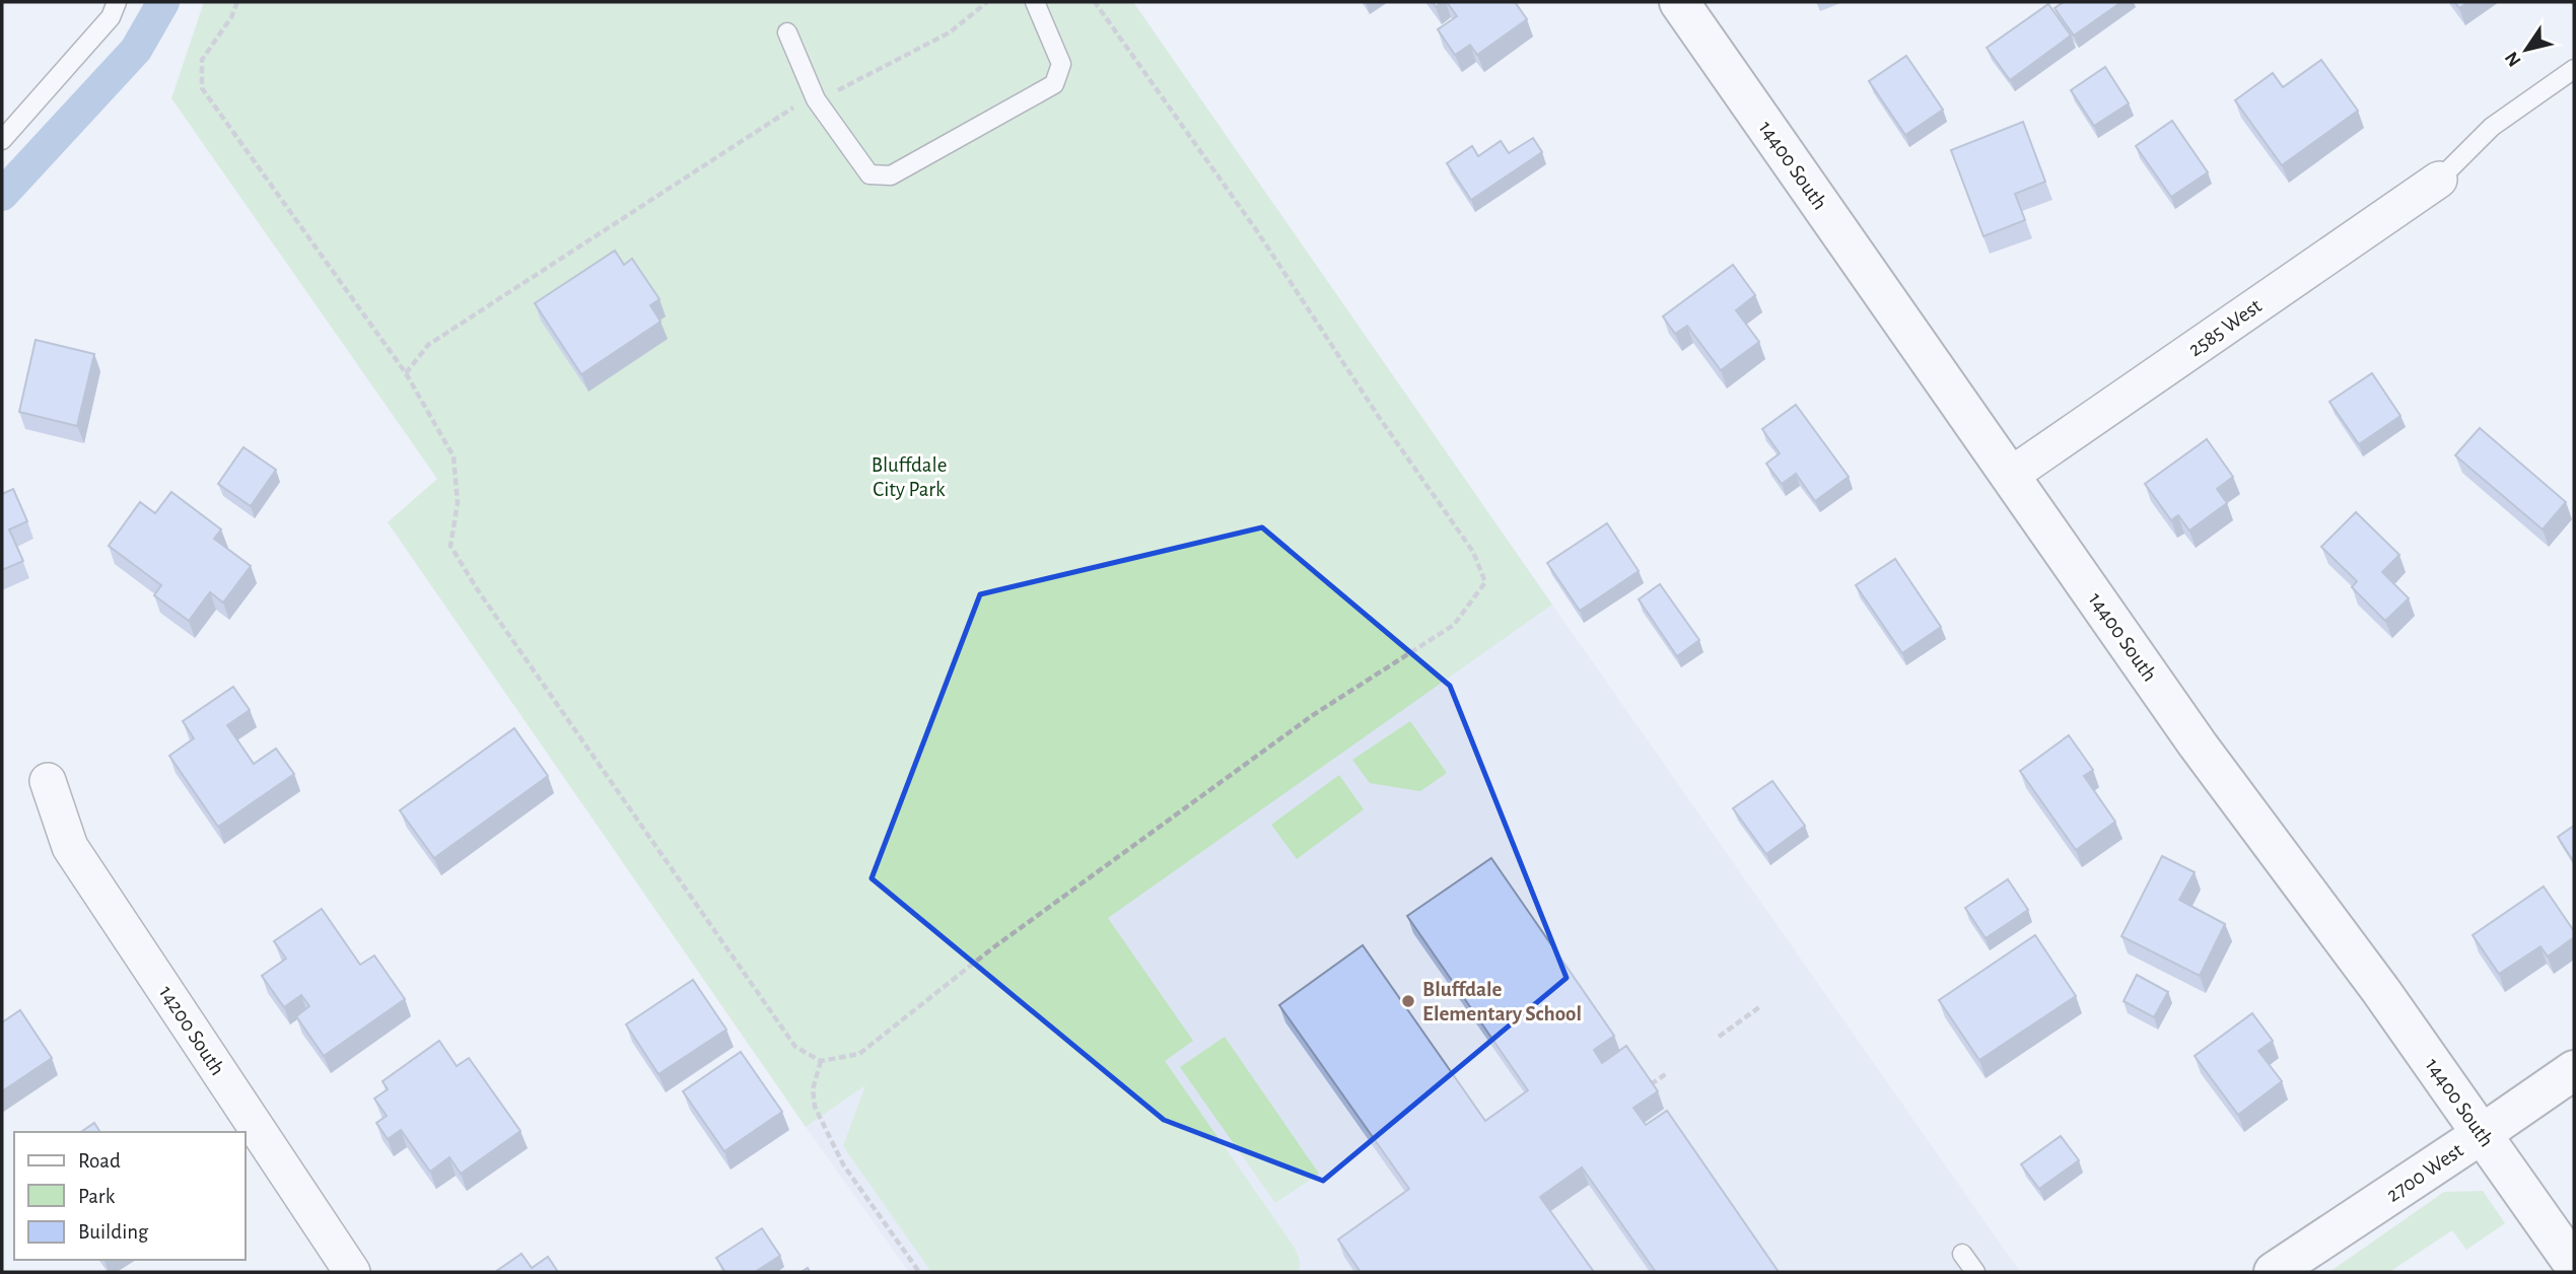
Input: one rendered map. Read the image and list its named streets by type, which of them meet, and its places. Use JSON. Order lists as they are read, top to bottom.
{
  "streets": {
    "main road": ["14400 South", "2700 West"],
    "street": ["2585 West", "14200 South"]
  },
  "crossings": [
    ["14400 South", "2585 West"],
    ["14400 South", "2700 West"]
  ],
  "parks": ["Bluffdale City Park"],
  "places": ["Bluffdale Elementary School"],
  "legend": ["Road", "Park", "Building"],
  "north": "bottom left"
}
